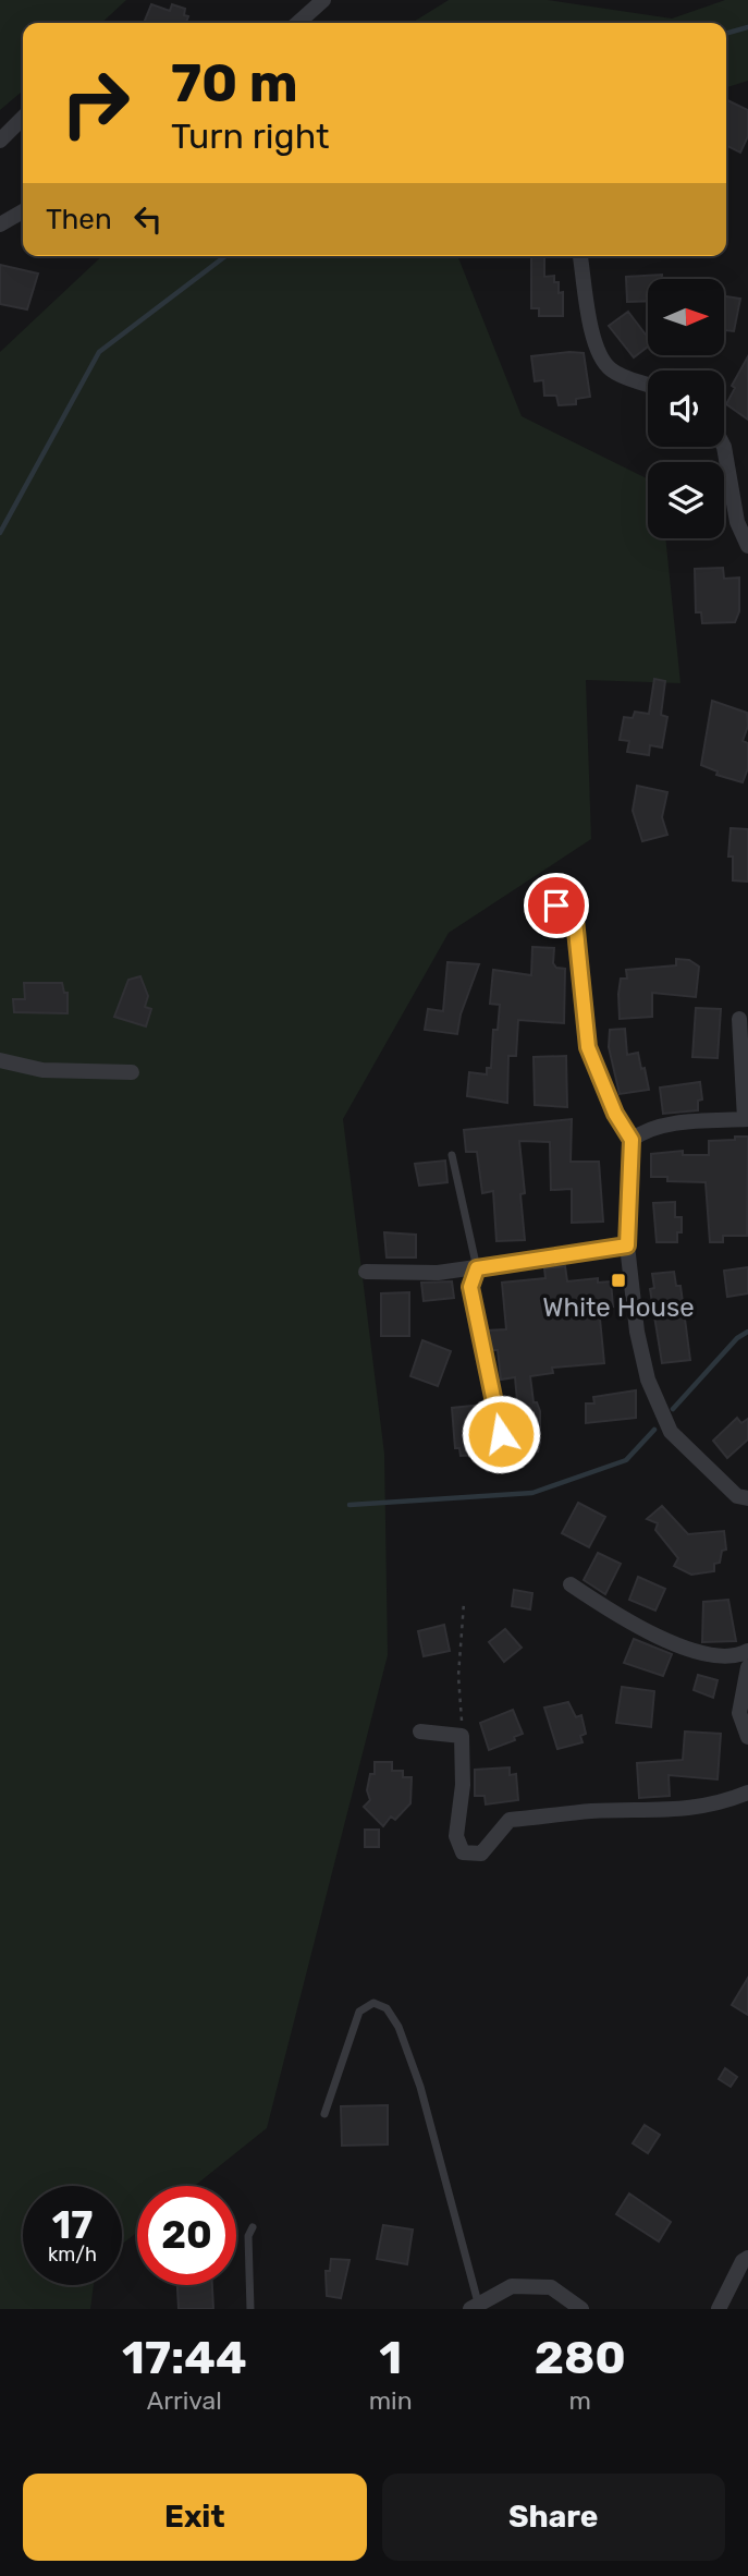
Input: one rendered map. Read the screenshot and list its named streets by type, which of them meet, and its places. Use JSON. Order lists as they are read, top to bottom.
{
  "places": {
    "transit": ["White House"]
  },
  "north": "right",
  "page": {
    "turn": ["70 m", "Turn right"],
    "then": "Then",
    "speed": "17 km/h",
    "limit": "20",
    "eta": [
      "17:44",
      "Arrival",
      "1",
      "min",
      "280",
      "m"
    ],
    "buttons": ["Exit", "Share"]
  }
}
